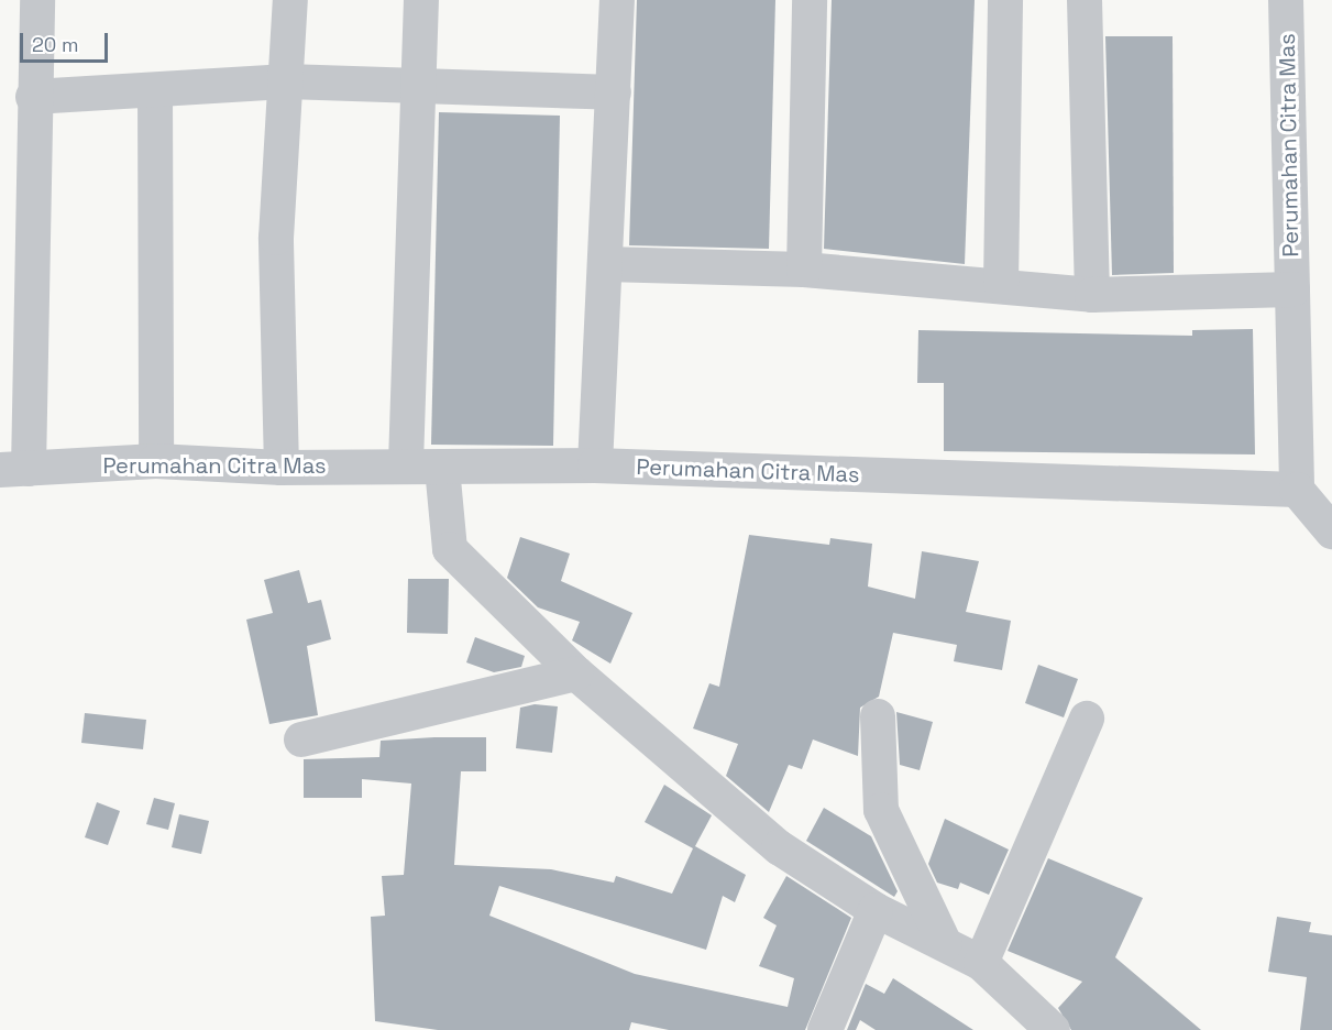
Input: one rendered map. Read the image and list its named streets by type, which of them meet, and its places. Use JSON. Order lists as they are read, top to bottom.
{
  "streets": {
    "street": ["Perumahan Citra Mas"]
  },
  "scale_bar": "20 m"
}
